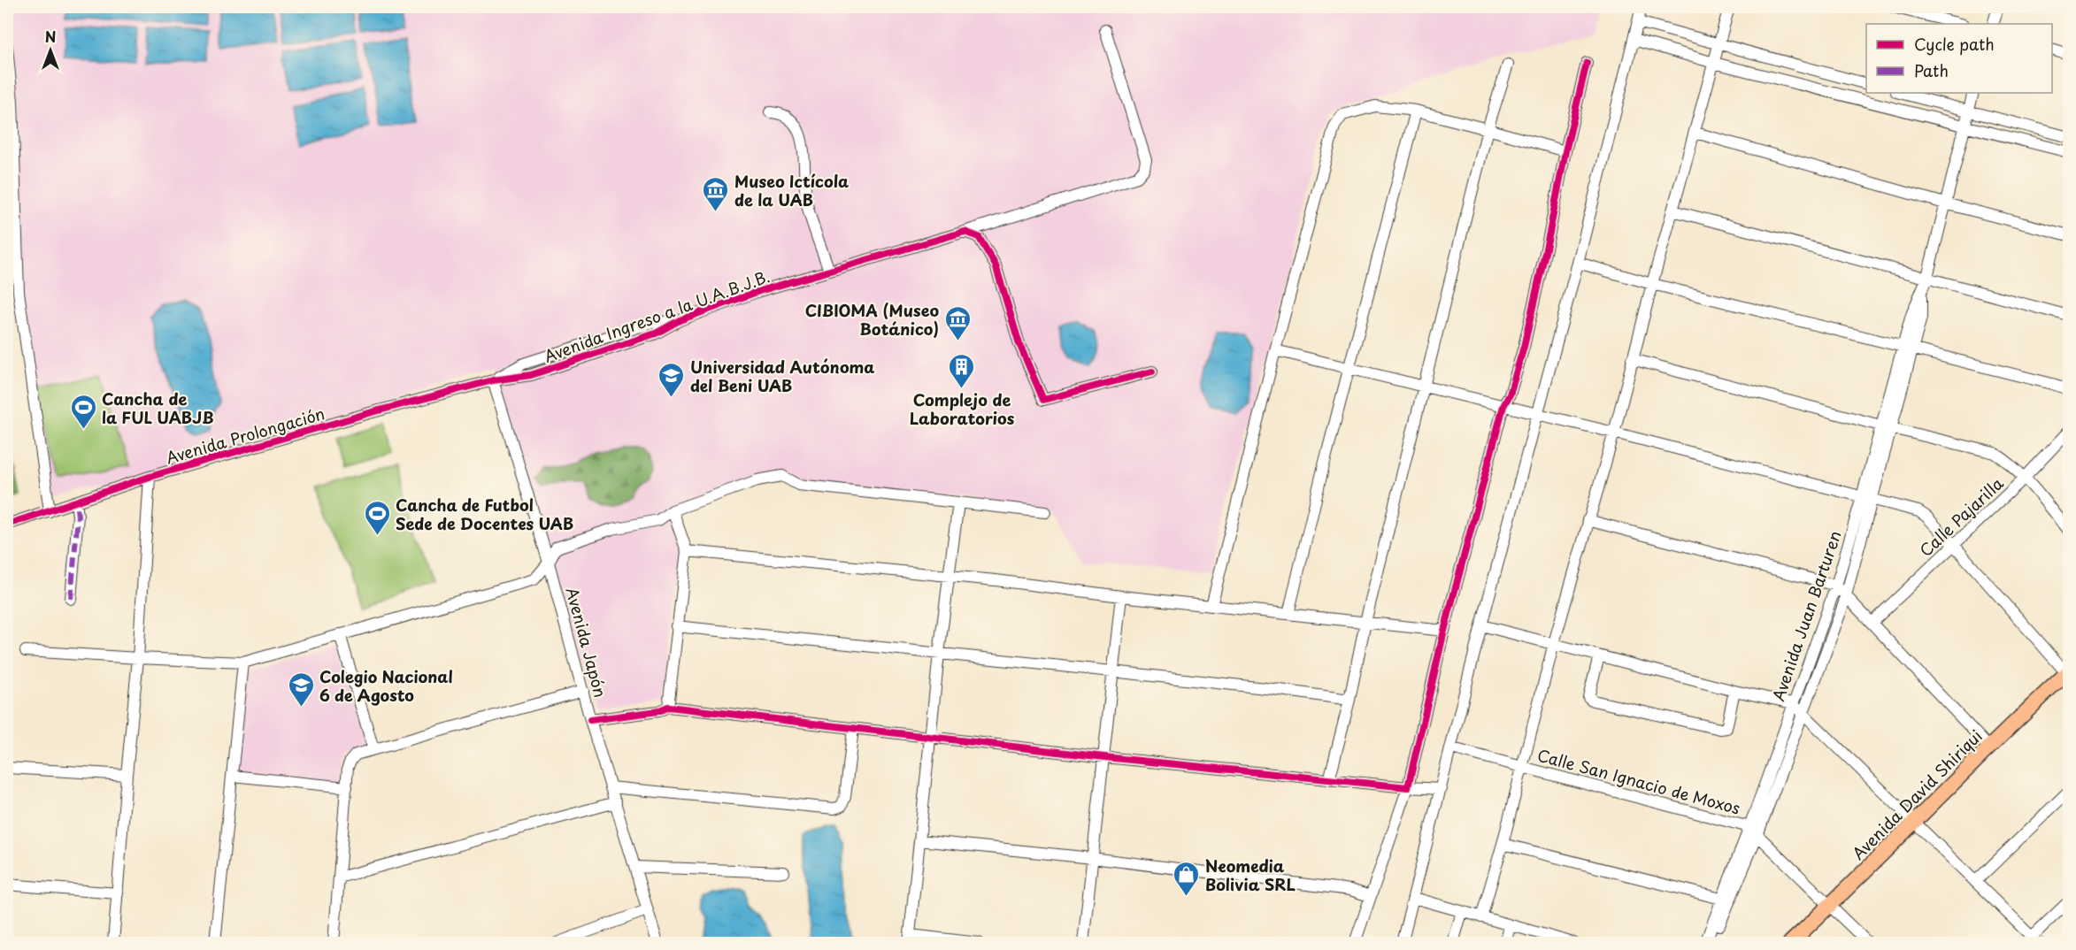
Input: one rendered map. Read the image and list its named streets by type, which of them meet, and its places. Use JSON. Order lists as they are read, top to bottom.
{
  "streets": {
    "main road": ["Avenida David Shiriqui"],
    "street": [
      "Avenida Ingreso a la U.A.B.J.B.",
      "Avenida Prolongación",
      "Calle Pajarilla",
      "Avenida Juan Barturen",
      "Avenida Japón",
      "Calle San Ignacio de Moxos"
    ]
  },
  "crossings": [
    ["Avenida Ingreso a la U.A.B.J.B.", "Avenida Prolongación"],
    ["Avenida Ingreso a la U.A.B.J.B.", "Avenida Japón"],
    ["Avenida Prolongación", "Avenida Japón"],
    ["Avenida Juan Barturen", "Calle San Ignacio de Moxos"],
    ["Calle San Ignacio de Moxos", "Avenida David Shiriqui"]
  ],
  "places": {
    "museum": ["Museo Ictícola de la UAB", "CIBIOMA (Museo Botánico)"],
    "building": ["Complejo de Laboratorios"],
    "school or university": ["Universidad Autónoma del Beni UAB", "Colegio Nacional 6 de Agosto"],
    "sports": ["Cancha de la FUL UABJB", "Cancha de Futbol Sede de Docentes UAB"],
    "shop": ["Neomedia Bolivia SRL"]
  },
  "legend": ["Cycle path", "Path"],
  "north": "top"
}
